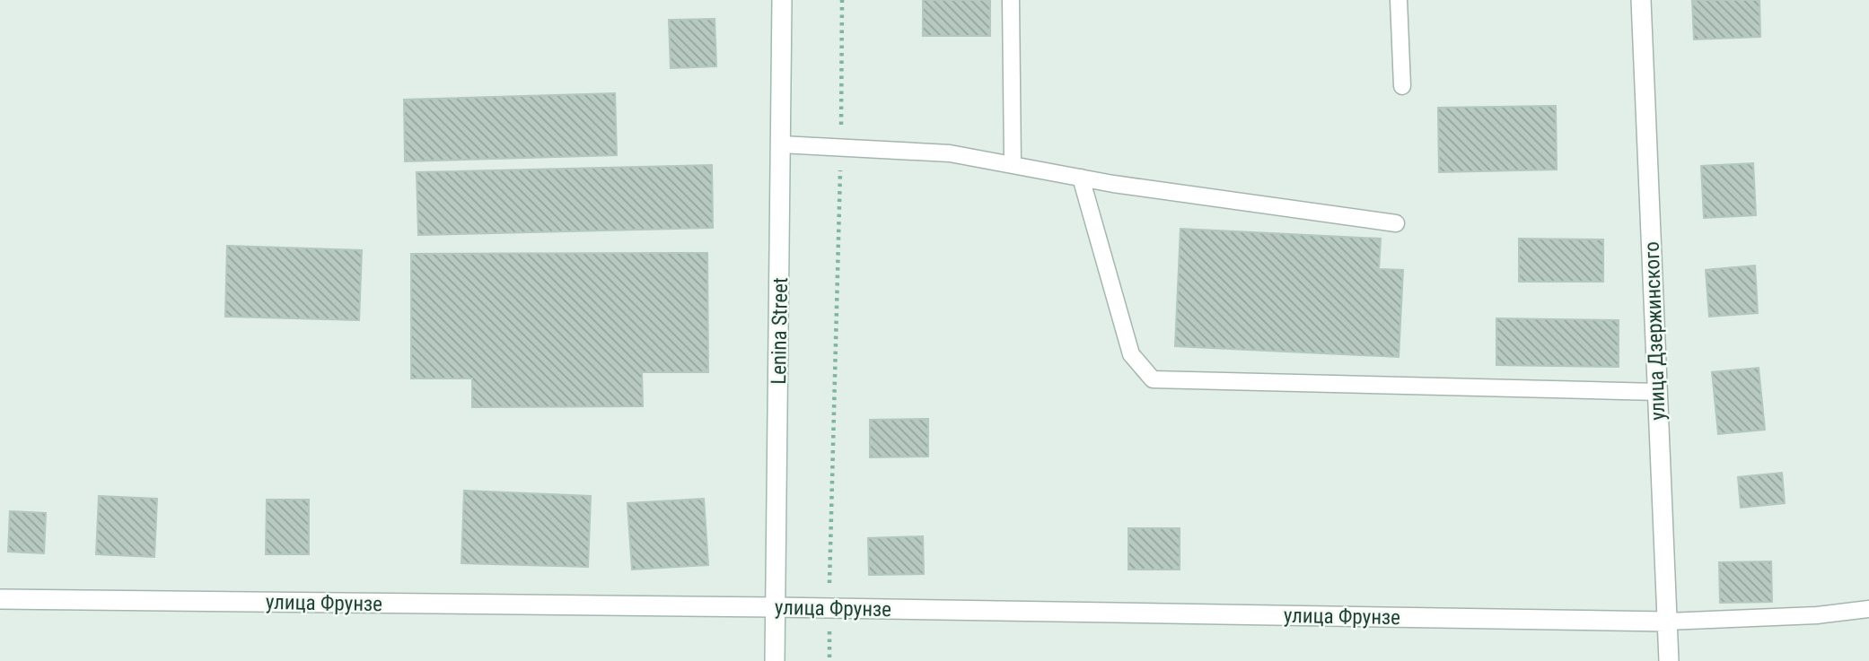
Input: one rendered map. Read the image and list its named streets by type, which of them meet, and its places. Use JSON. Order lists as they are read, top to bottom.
{
  "streets": {
    "street": ["Lenina Street", "улица Дзержинского", "улица Фрунзе"]
  },
  "crossings": [
    ["Lenina Street", "улица Фрунзе"],
    ["улица Дзержинского", "улица Фрунзе"]
  ]
}
